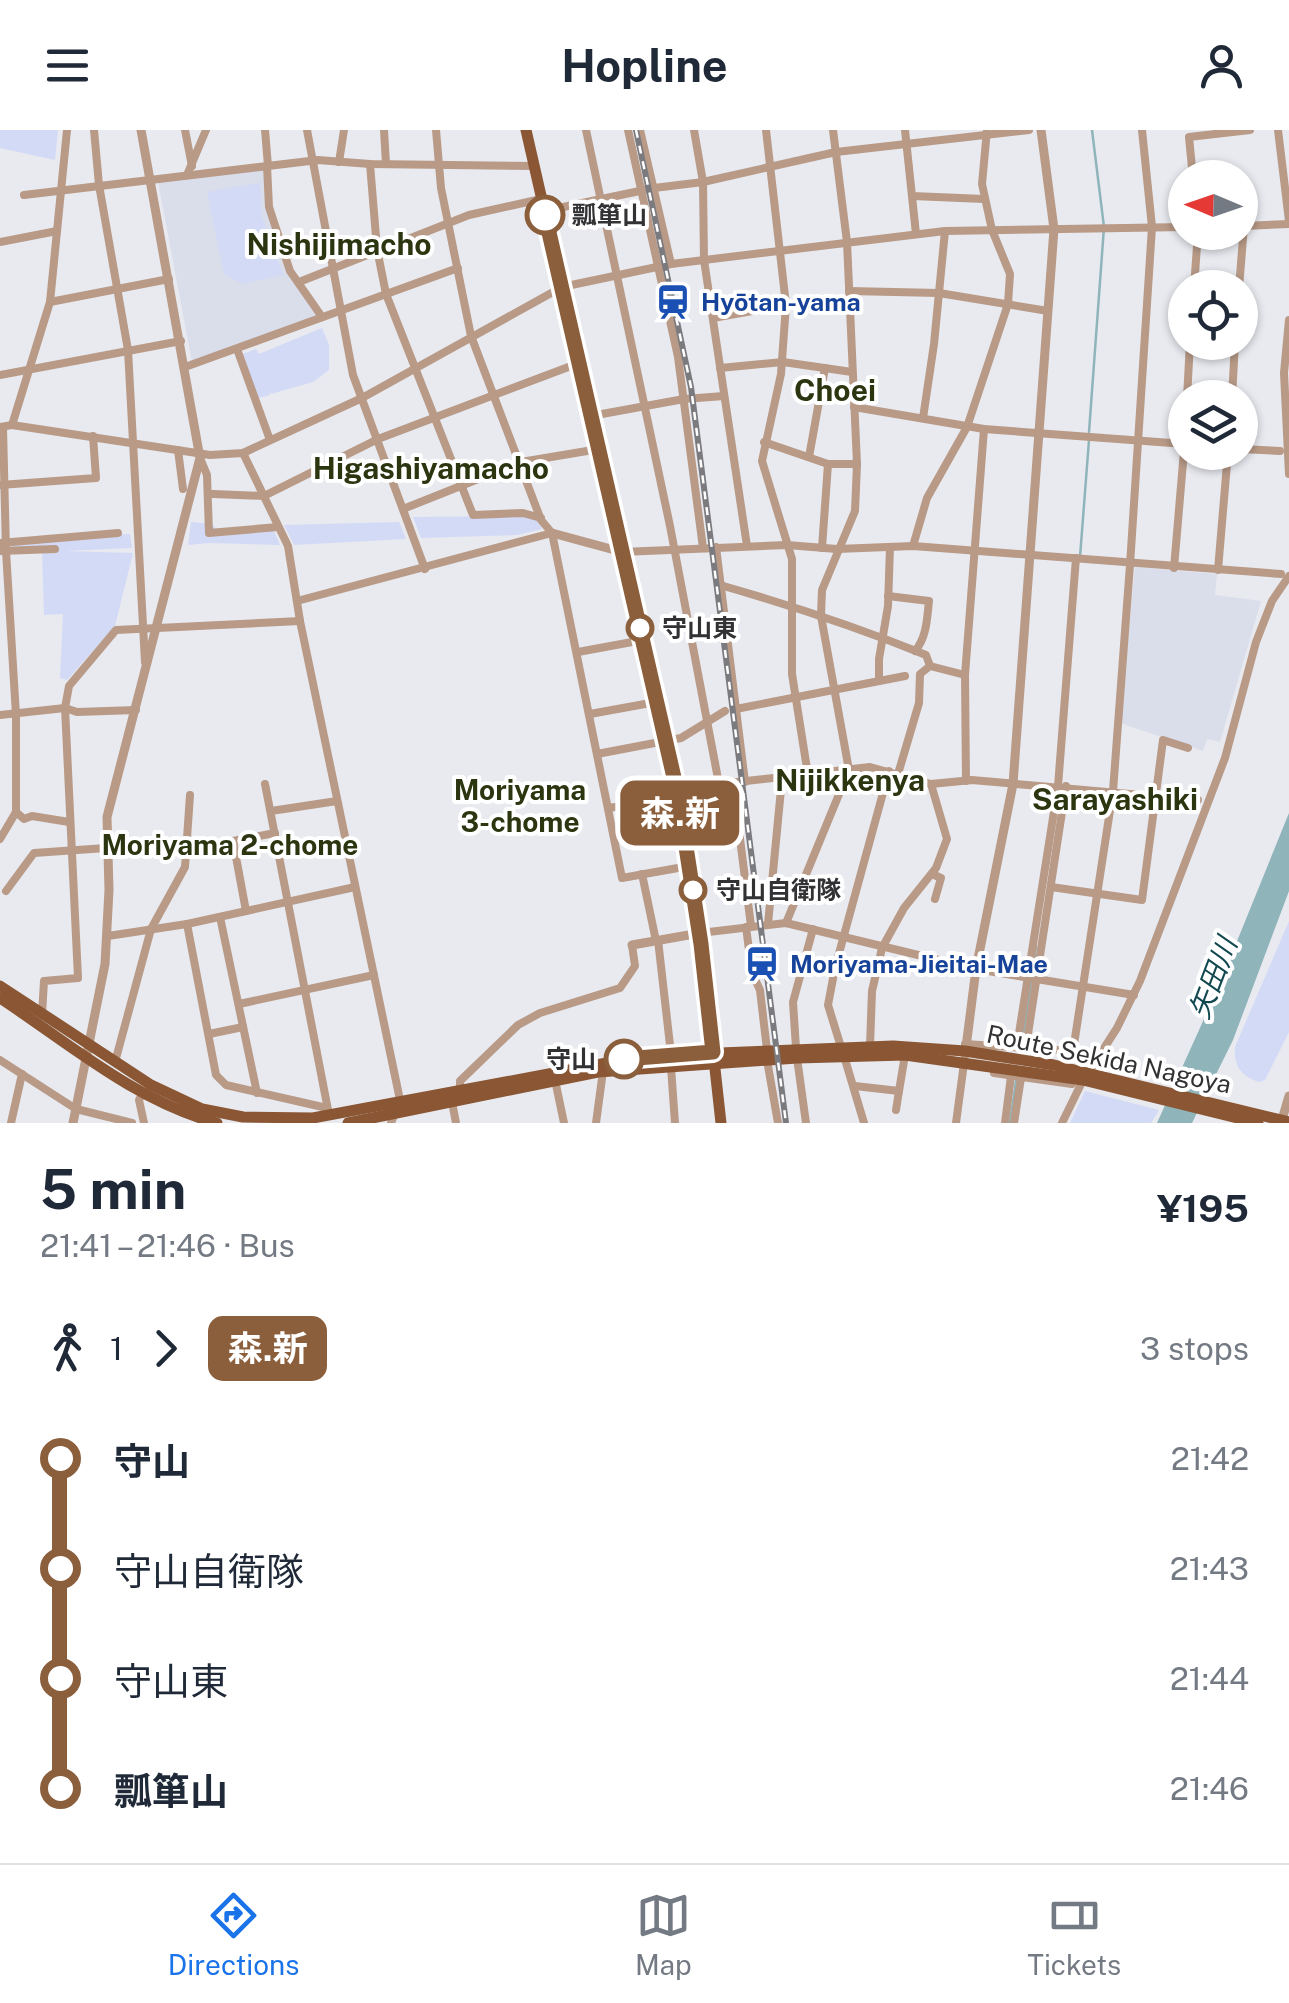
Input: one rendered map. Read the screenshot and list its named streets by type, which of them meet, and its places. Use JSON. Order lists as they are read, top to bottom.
{
  "streets": {
    "main road": ["Route Sekida Nagoya"]
  },
  "districts": [
    "Nishijimacho",
    "Choei",
    "Higashiyamacho",
    "Nijikkenya",
    "Moriyama 3-chome",
    "Sarayashiki",
    "Moriyama 2-chome"
  ],
  "water": ["矢田川"],
  "places": {
    "other": [
      "瓢箪山",
      "守山東",
      "守山自衛隊",
      "守山"
    ],
    "station": ["Hyōtan-yama", "Moriyama-Jieitai-Mae"]
  },
  "lines": ["bus line 森.新"],
  "north": "left",
  "page": {
    "header": "Hopline",
    "on_map": "森.新",
    "heading": ["5 min", "21:41 – 21:46 · Bus", "¥195"],
    "legs": ["1", "森.新", "3 stops"],
    "list": [
      {
        "name": "守山",
        "value": "21:42"
      },
      {
        "name": "守山自衛隊",
        "value": "21:43"
      },
      {
        "name": "守山東",
        "value": "21:44"
      },
      {
        "name": "瓢箪山",
        "value": "21:46"
      }
    ],
    "tabs": ["Directions", "Map", "Tickets"]
  }
}
